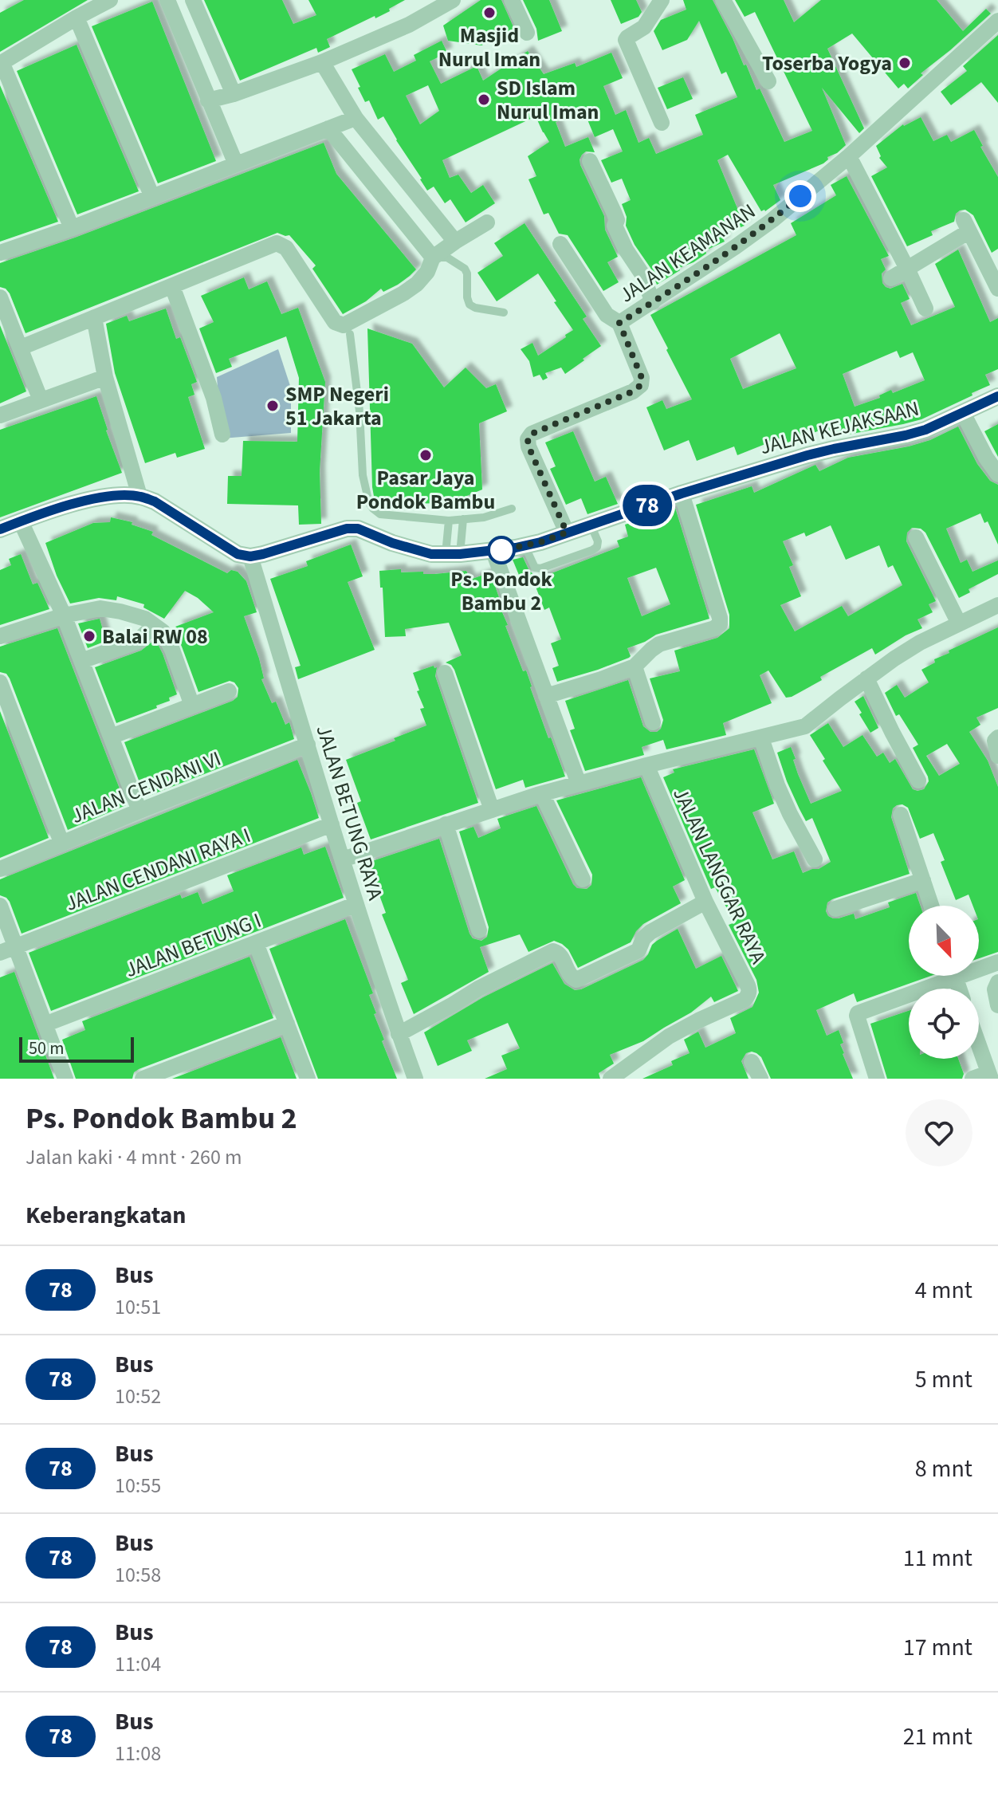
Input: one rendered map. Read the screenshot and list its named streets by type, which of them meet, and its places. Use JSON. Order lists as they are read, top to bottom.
{
  "streets": {
    "street": [
      "JALAN KEAMANAN",
      "JALAN KEJAKSAAN",
      "JALAN CENDANI VI",
      "JALAN BETUNG RAYA",
      "JALAN CENDANI RAYA I",
      "JALAN LANGGAR RAYA",
      "JALAN BETUNG I"
    ]
  },
  "crossings": [
    ["JALAN KEAMANAN", "JALAN KEJAKSAAN"],
    ["JALAN KEJAKSAAN", "JALAN BETUNG RAYA"],
    ["JALAN CENDANI VI", "JALAN BETUNG RAYA"],
    ["JALAN BETUNG RAYA", "JALAN CENDANI RAYA I"],
    ["JALAN BETUNG RAYA", "JALAN BETUNG I"]
  ],
  "places": [
    "Masjid Nurul Iman",
    "Toserba Yogya",
    "SD Islam Nurul Iman",
    "SMP Negeri 51 Jakarta",
    "Pasar Jaya Pondok Bambu",
    "Ps. Pondok Bambu 2",
    "Balai RW 08"
  ],
  "lines": ["bus line 78"],
  "scale_bar": "50 m",
  "north": "bottom right",
  "page": {
    "on_map": "78",
    "scale": "50 m",
    "heading": [
      ["Ps. Pondok Bambu 2", "Jalan kaki · 4 mnt · 260 m"],
      "Keberangkatan"
    ],
    "list": [
      {
        "mark": "78",
        "name": "Bus",
        "note": "10:51",
        "value": "4 mnt"
      },
      {
        "mark": "78",
        "name": "Bus",
        "note": "10:52",
        "value": "5 mnt"
      },
      {
        "mark": "78",
        "name": "Bus",
        "note": "10:55",
        "value": "8 mnt"
      },
      {
        "mark": "78",
        "name": "Bus",
        "note": "10:58",
        "value": "11 mnt"
      },
      {
        "mark": "78",
        "name": "Bus",
        "note": "11:04",
        "value": "17 mnt"
      },
      {
        "mark": "78",
        "name": "Bus",
        "note": "11:08",
        "value": "21 mnt"
      }
    ]
  }
}
